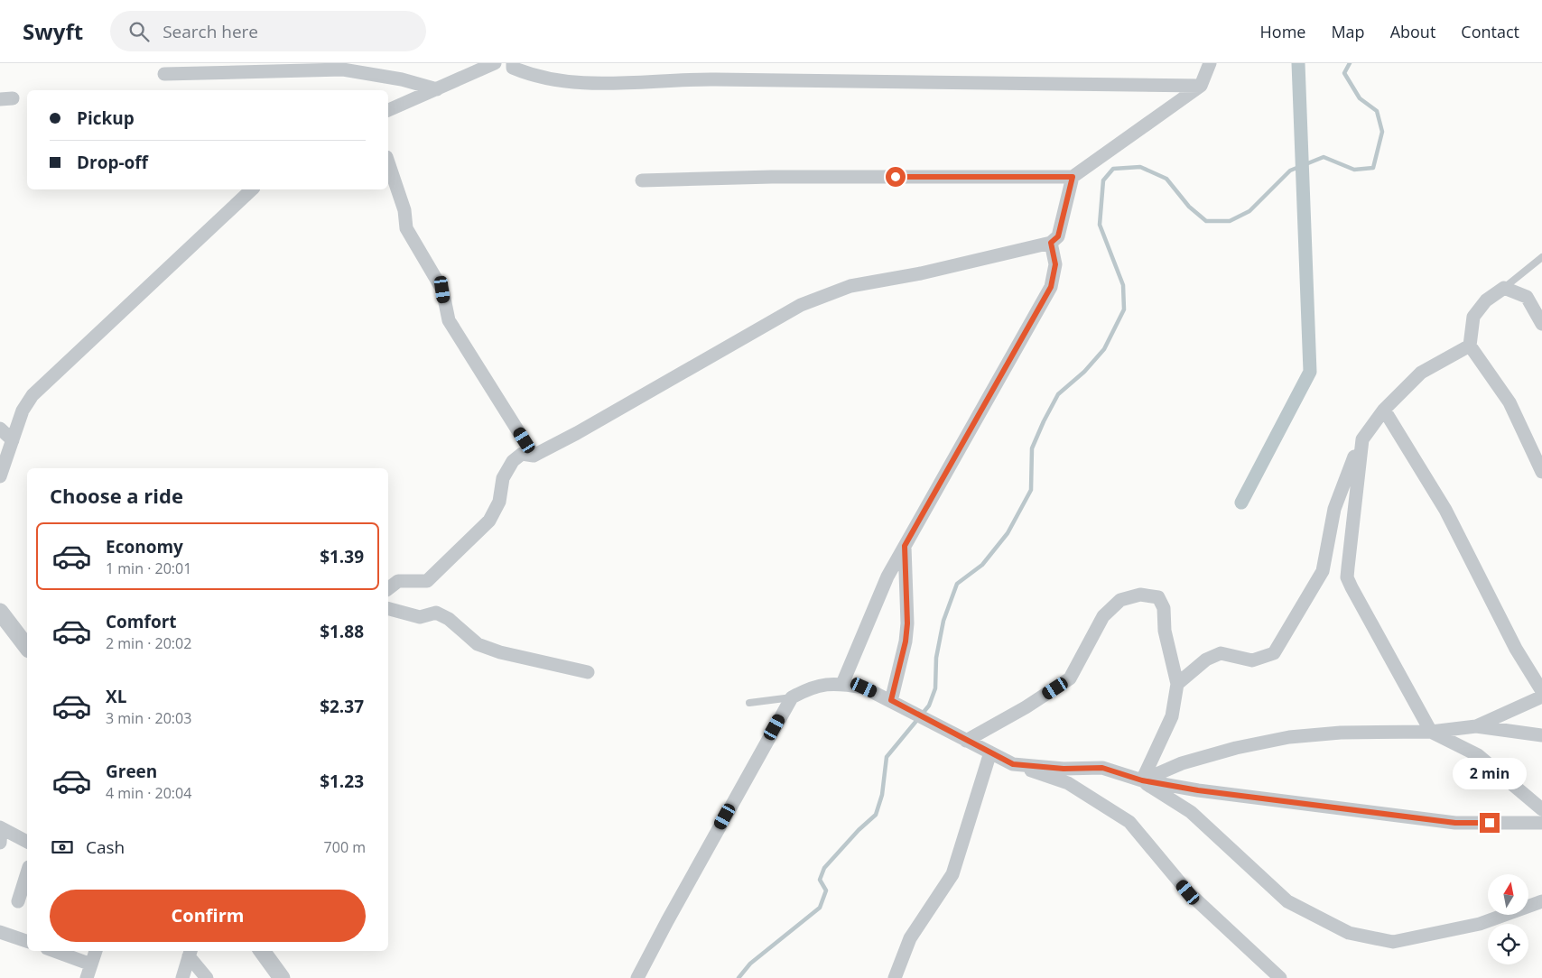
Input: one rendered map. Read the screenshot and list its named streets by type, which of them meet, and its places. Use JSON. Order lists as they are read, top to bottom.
{
  "north": "top",
  "page": {
    "header": "Swyft",
    "search": "Search here",
    "nav": [
      "Home",
      "Map",
      "About",
      "Contact"
    ],
    "banner": ["Pickup", "Drop-off"],
    "heading": "Choose a ride",
    "list": [
      {
        "name": "Economy",
        "note": "1 min · 20:01",
        "value": "$1.39"
      },
      {
        "name": "Comfort",
        "note": "2 min · 20:02",
        "value": "$1.88"
      },
      {
        "name": "XL",
        "note": "3 min · 20:03",
        "value": "$2.37"
      },
      {
        "name": "Green",
        "note": "4 min · 20:04",
        "value": "$1.23"
      }
    ],
    "bubble": "2 min",
    "pay": ["Cash", "700 m"],
    "buttons": "Confirm"
  }
}
